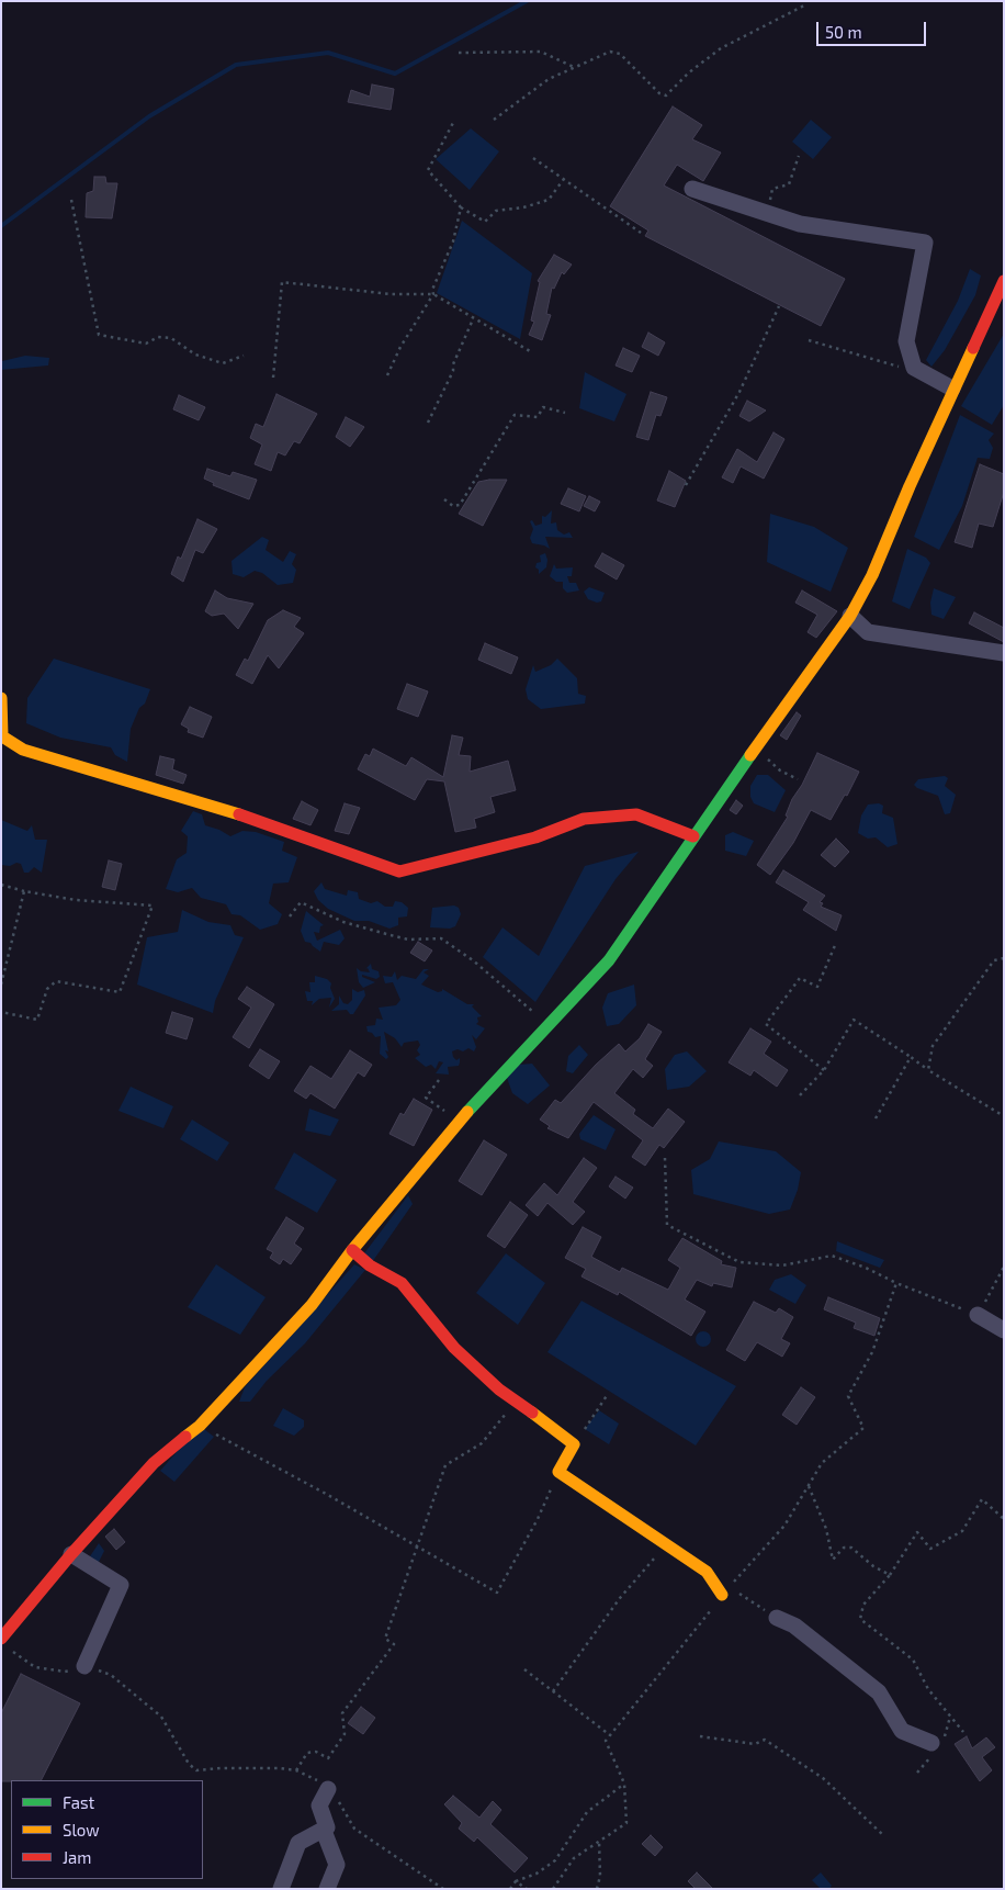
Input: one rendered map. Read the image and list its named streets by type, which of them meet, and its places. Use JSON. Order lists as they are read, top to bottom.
{
  "legend": ["Fast", "Slow", "Jam"],
  "scale_bar": "50 m"
}
